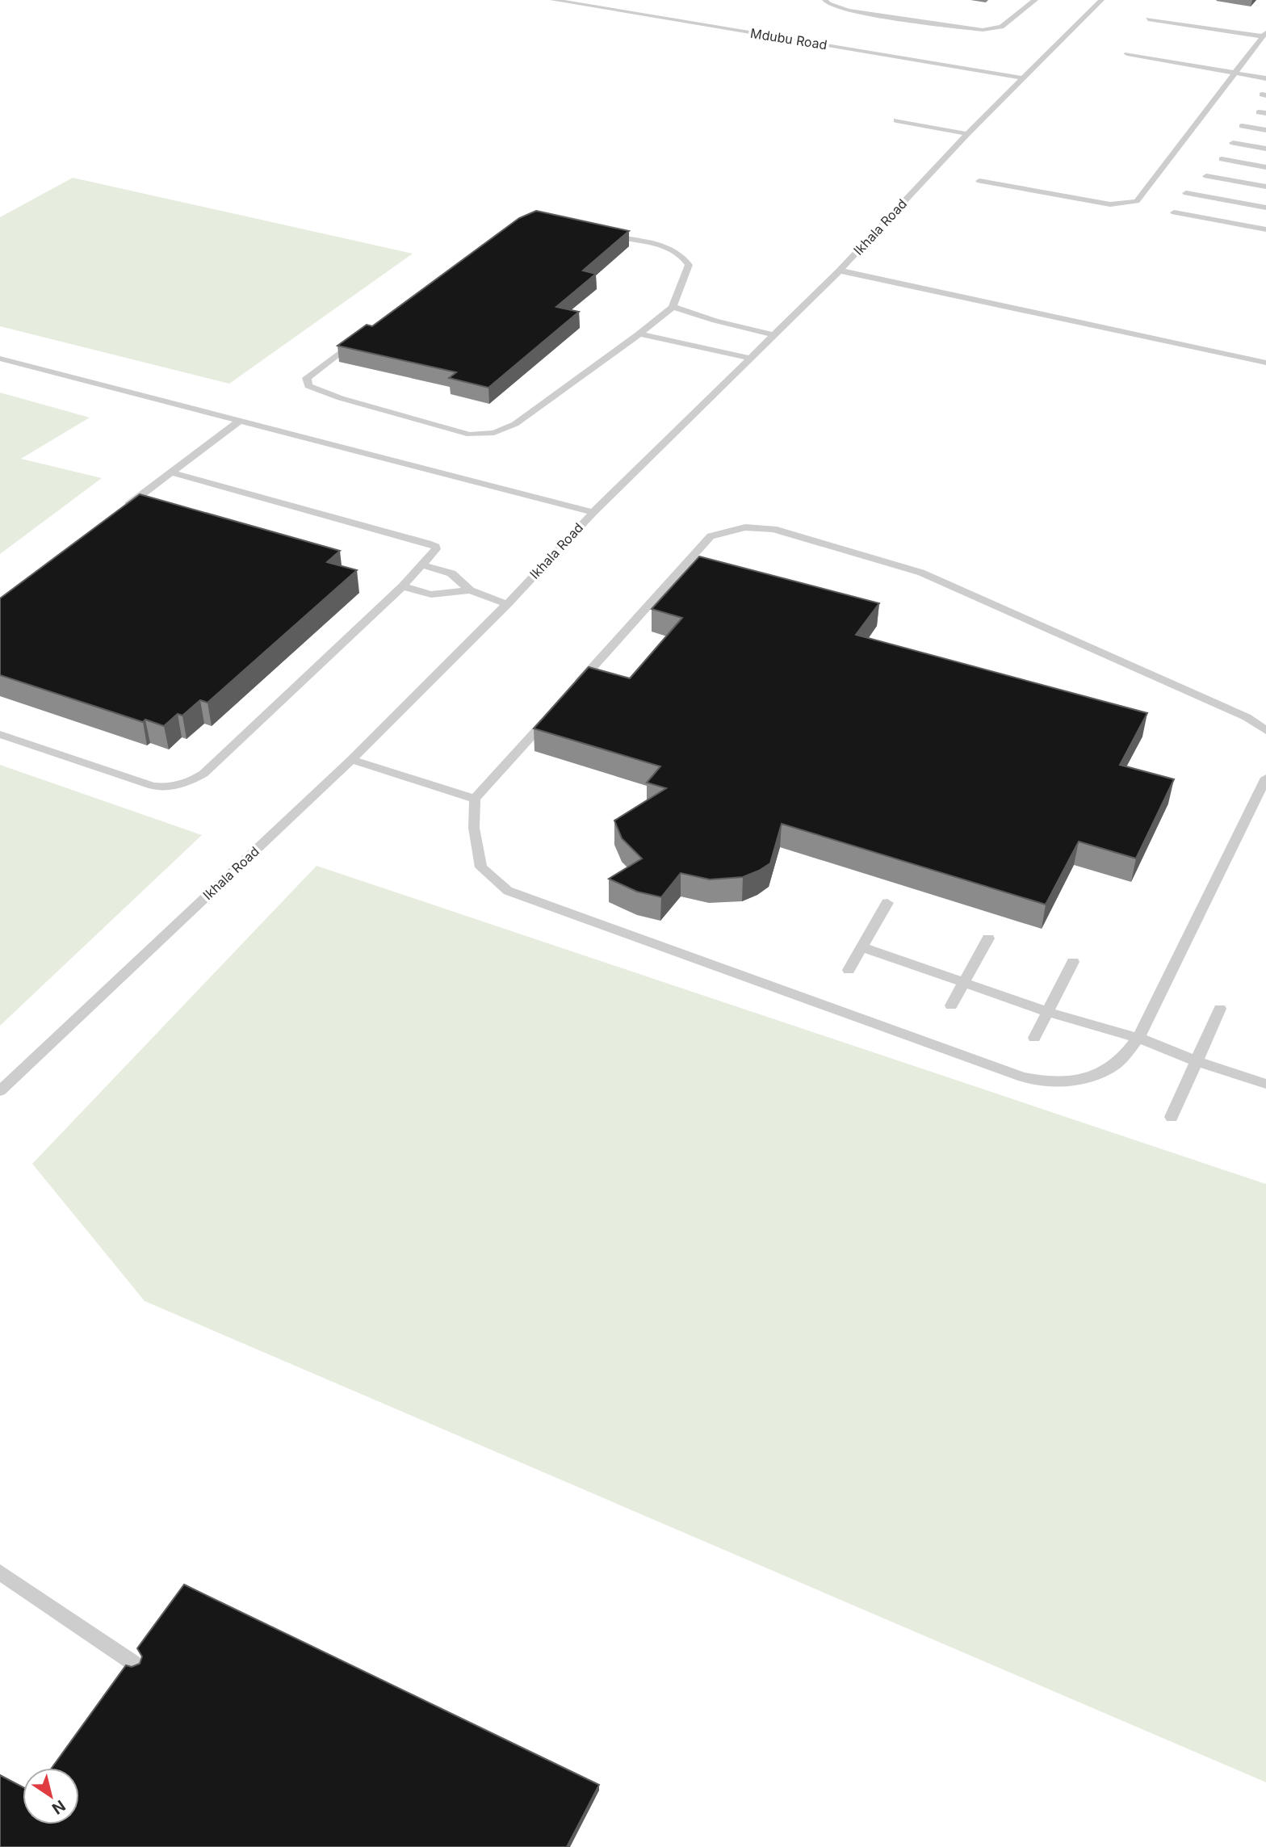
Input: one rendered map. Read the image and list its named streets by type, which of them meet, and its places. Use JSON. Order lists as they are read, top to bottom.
{
  "streets": {
    "lane": ["Mdubu Road", "Ikhala Road"]
  },
  "crossings": [
    ["Mdubu Road", "Ikhala Road"]
  ],
  "north": "bottom right"
}
